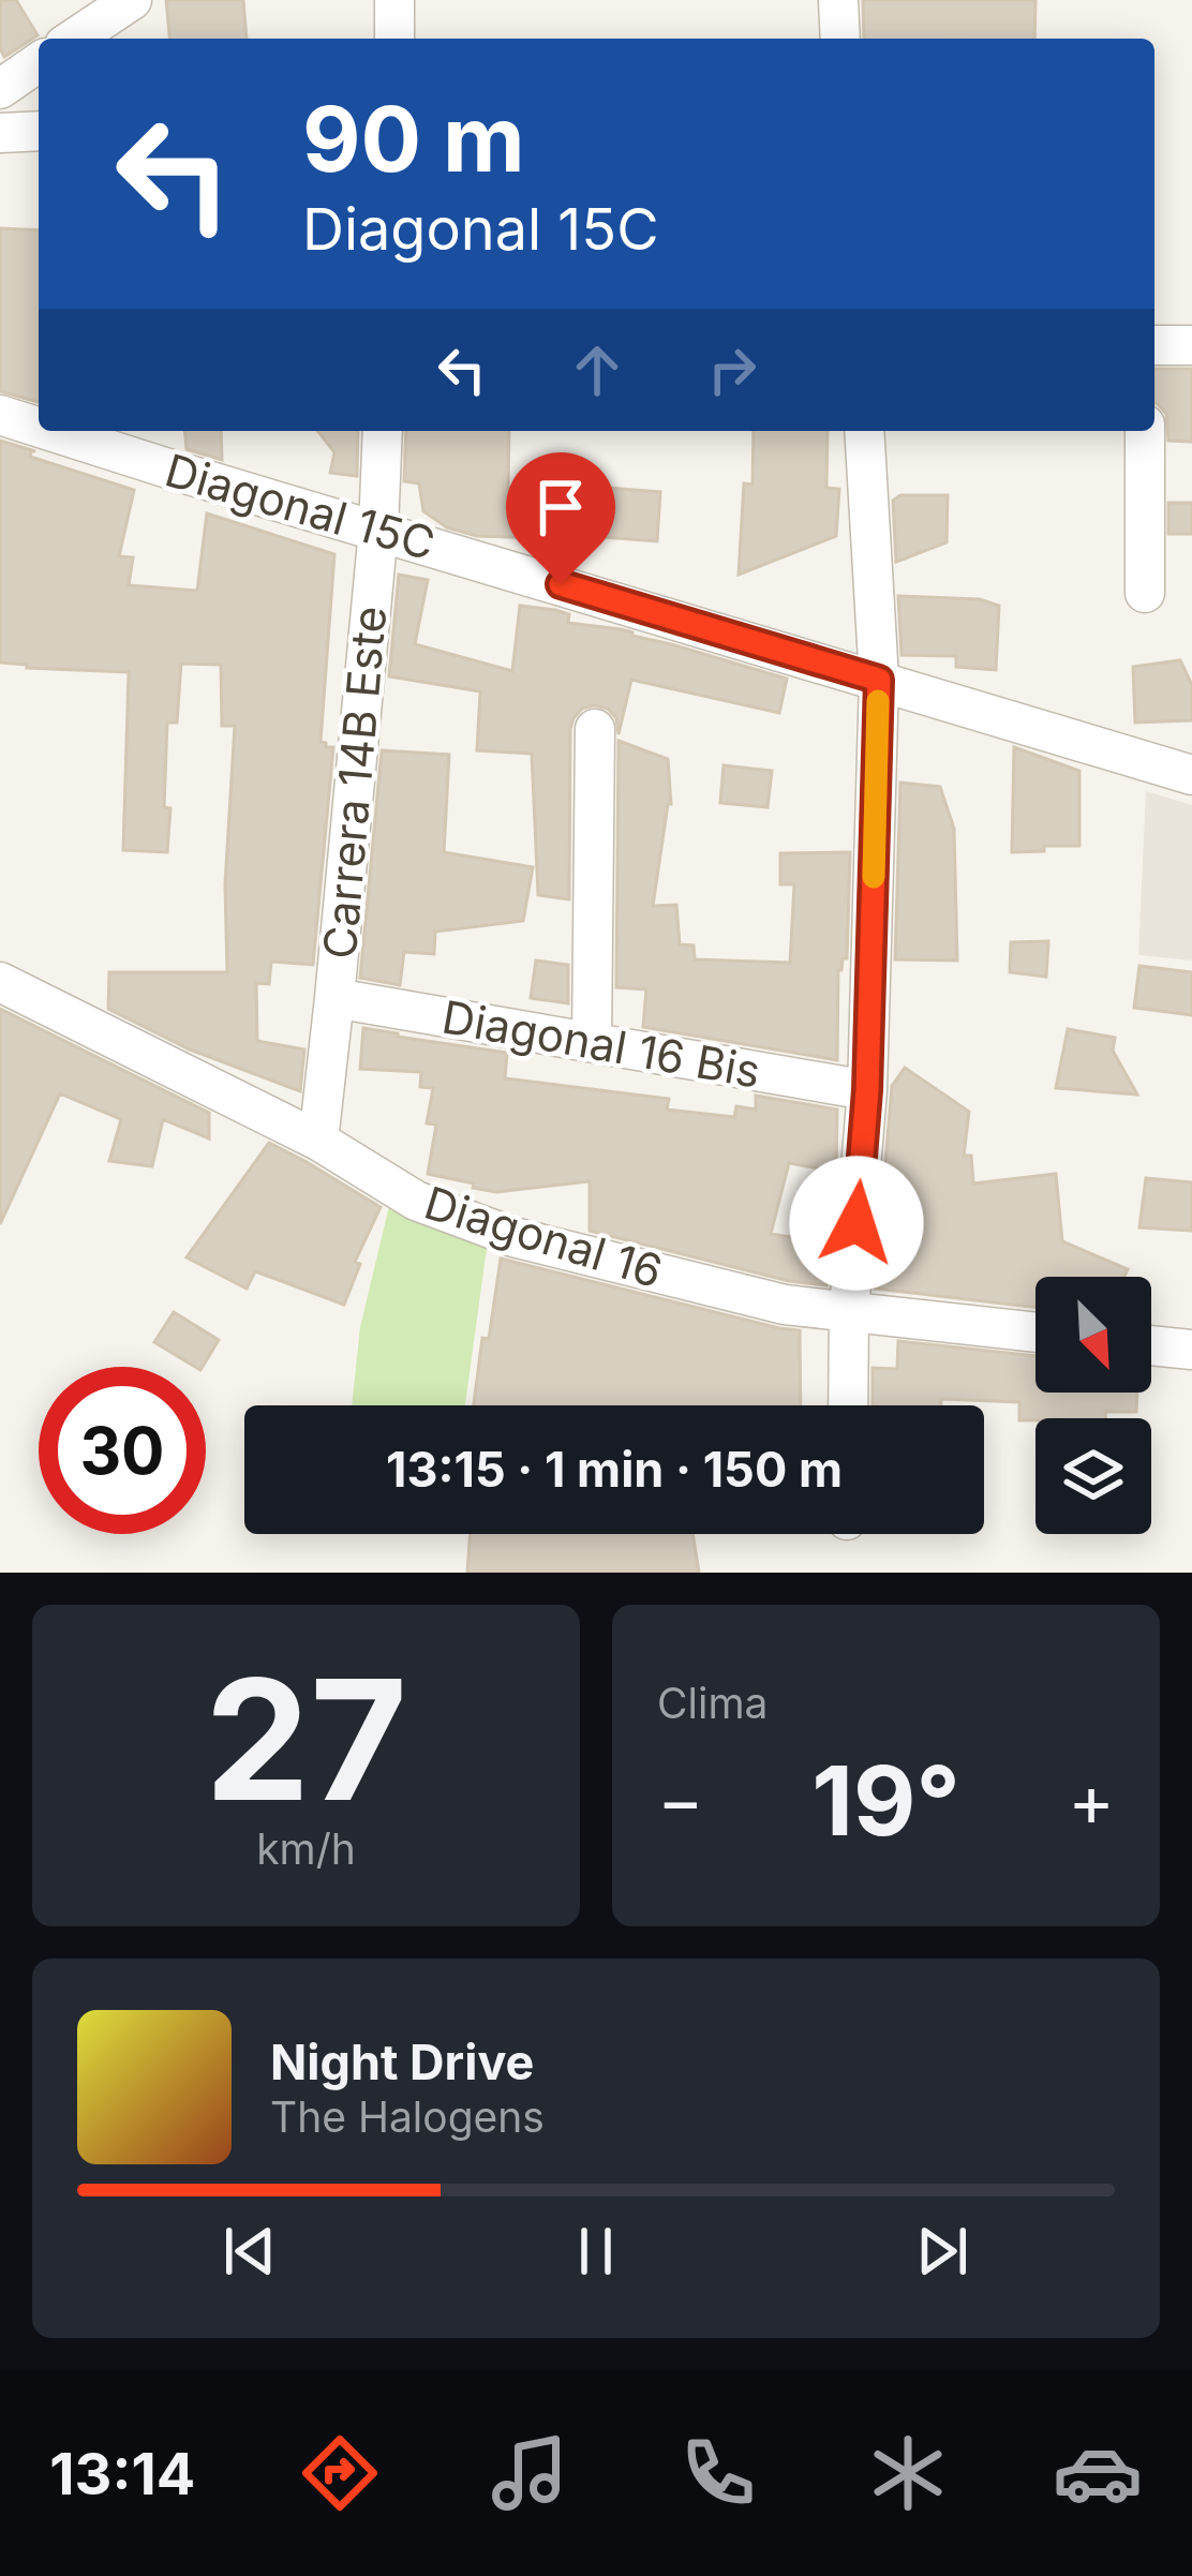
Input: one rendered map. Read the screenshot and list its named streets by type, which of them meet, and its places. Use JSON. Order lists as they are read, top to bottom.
{
  "streets": {
    "street": [
      "Diagonal 15C",
      "Carrera 14B Este",
      "Diagonal 16 Bis",
      "Diagonal 16"
    ]
  },
  "crossings": [
    ["Diagonal 15C", "Carrera 14B Este"],
    ["Carrera 14B Este", "Diagonal 16 Bis"],
    ["Carrera 14B Este", "Diagonal 16"]
  ],
  "north": "bottom right",
  "page": {
    "turn": ["90 m", "Diagonal 15C"],
    "limit": "30",
    "trip": "13:15 · 1 min · 150 m",
    "tile": [
      ["27", "km/h"],
      "Clima"
    ],
    "heat": ["−", "19°", "+"],
    "song": ["Night Drive", "The Halogens"],
    "tabs": "13:14"
  }
}
